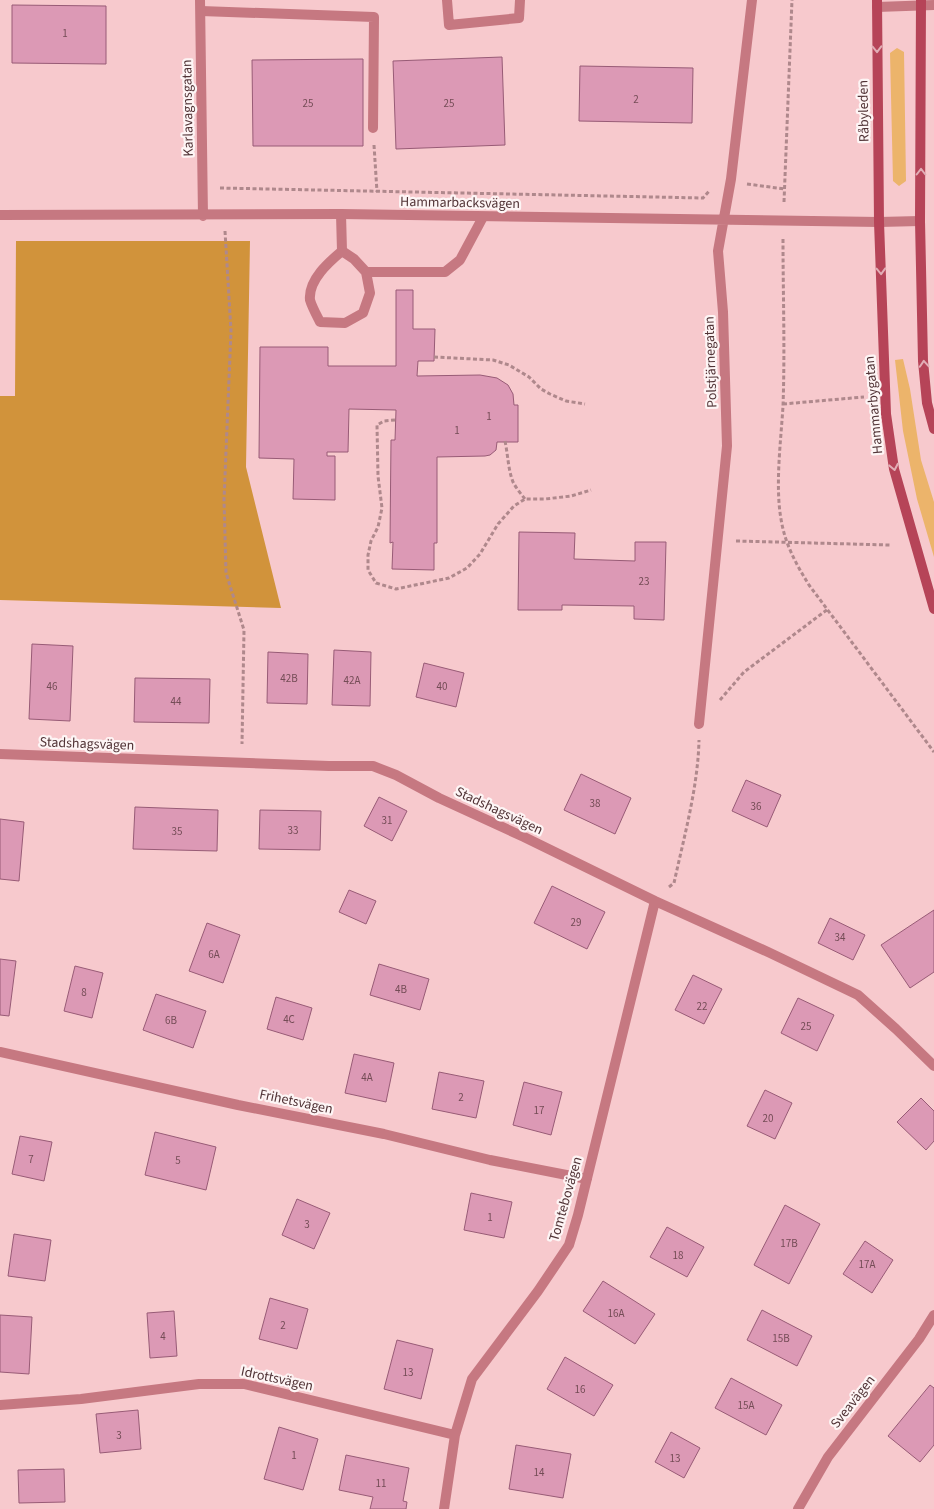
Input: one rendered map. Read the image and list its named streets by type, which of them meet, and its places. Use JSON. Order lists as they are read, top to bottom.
{
  "streets": {
    "main road": ["Råbyleden", "Hammarbygatan"],
    "street": [
      "Karlavagnsgatan",
      "Hammarbacksvägen",
      "Polstjärnegatan",
      "Stadshagsvägen",
      "Frihetsvägen",
      "Tomtebovägen",
      "Idrottsvägen",
      "Sveavägen"
    ]
  },
  "crossings": [
    ["Karlavagnsgatan", "Hammarbacksvägen"],
    ["Råbyleden", "Hammarbacksvägen"],
    ["Råbyleden", "Hammarbygatan"],
    ["Hammarbacksvägen", "Polstjärnegatan"],
    ["Hammarbacksvägen", "Hammarbygatan"],
    ["Stadshagsvägen", "Tomtebovägen"],
    ["Frihetsvägen", "Tomtebovägen"],
    ["Tomtebovägen", "Idrottsvägen"]
  ],
  "house_numbers": [
    "1",
    "2",
    "25",
    "25",
    "1",
    "1",
    "23",
    "42B",
    "42A",
    "46",
    "40",
    "44",
    "38",
    "36",
    "31",
    "33",
    "35",
    "29",
    "34",
    "6A",
    "4B",
    "8",
    "22",
    "4C",
    "6B",
    "25",
    "4A",
    "2",
    "17",
    "20",
    "7",
    "5",
    "1",
    "3",
    "17B",
    "18",
    "17A",
    "16A",
    "2",
    "4",
    "15B",
    "13",
    "16",
    "15A",
    "3",
    "1",
    "13",
    "14",
    "11"
  ]
}
